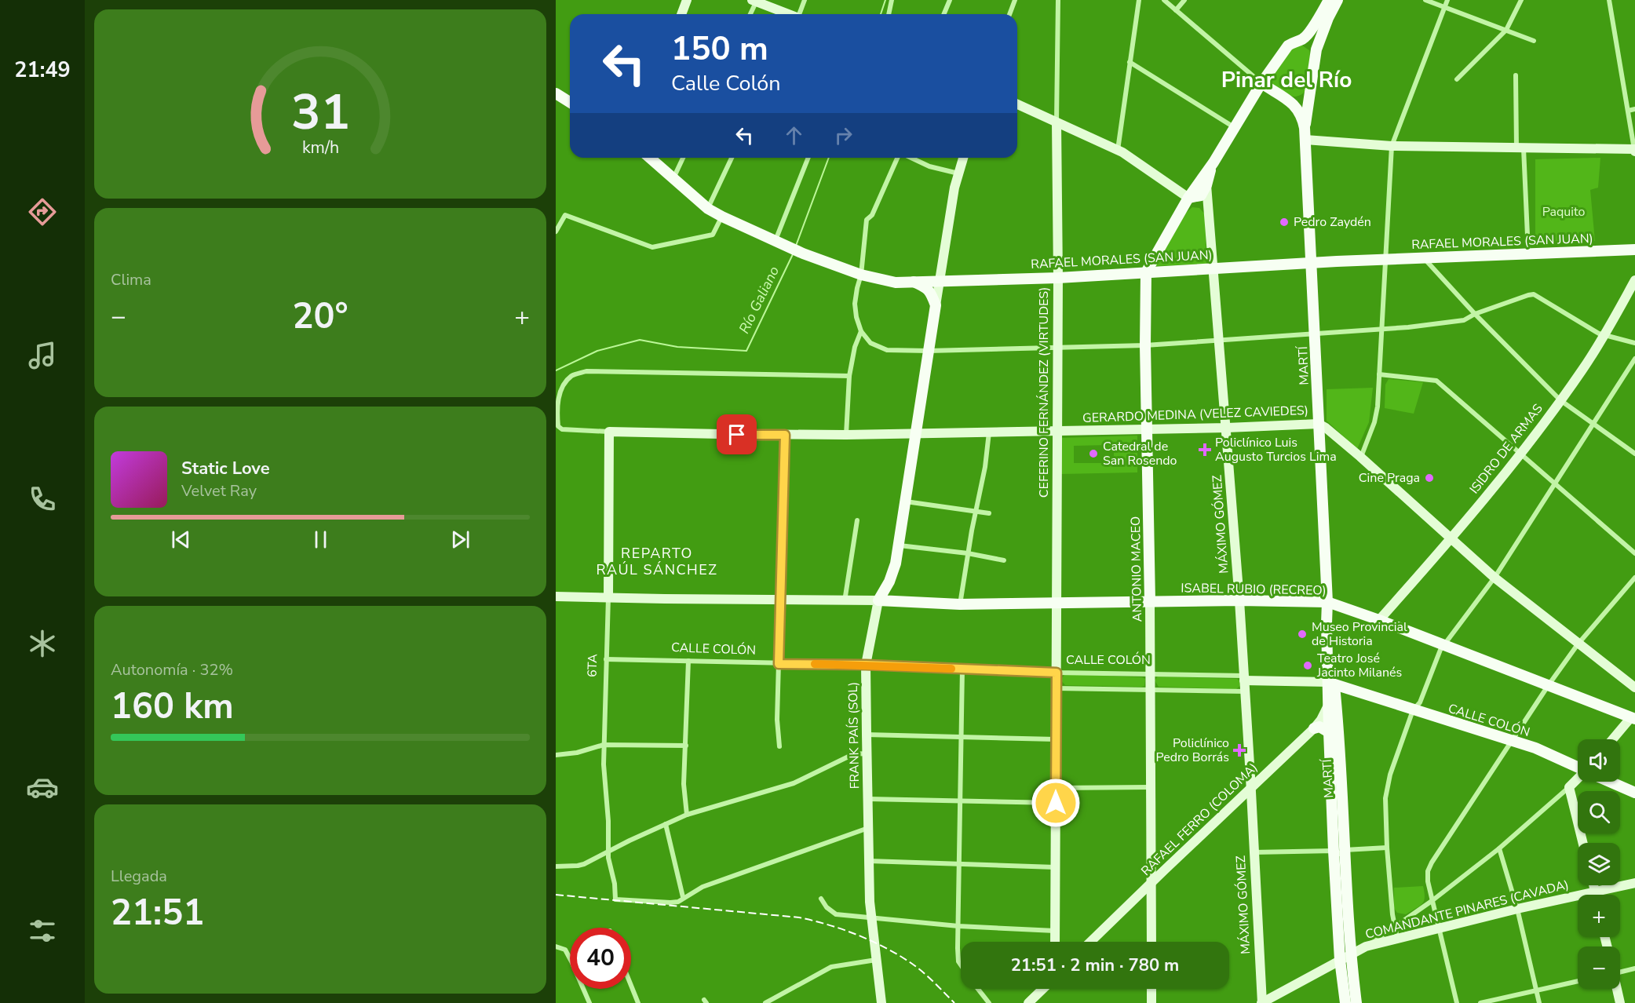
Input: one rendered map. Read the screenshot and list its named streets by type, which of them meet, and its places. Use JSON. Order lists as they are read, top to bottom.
{
  "streets": {
    "main road": [
      "RAFAEL MORALES (SAN JUAN)",
      "MARTÍ",
      "ANTONIO MACEO",
      "ISABEL RUBIO (RECREO)",
      "CALLE COLÓN",
      "FRANK PAÍS (SOL)"
    ],
    "street": [
      "CEFERINO FERNÁNDEZ (VIRTUDES)",
      "GERARDO MEDINA (VELEZ CAVIEDES)",
      "ISIDRO DE ARMAS",
      "MÁXIMO GÓMEZ",
      "6TA",
      "RAFAEL FERRO (COLOMA)",
      "COMANDANTE PINARES (CAVADA)"
    ]
  },
  "crossings": [
    ["RAFAEL MORALES (SAN JUAN)", "MARTÍ"],
    ["RAFAEL MORALES (SAN JUAN)", "CEFERINO FERNÁNDEZ (VIRTUDES)"],
    ["RAFAEL MORALES (SAN JUAN)", "MÁXIMO GÓMEZ"],
    ["RAFAEL MORALES (SAN JUAN)", "ANTONIO MACEO"],
    ["RAFAEL MORALES (SAN JUAN)", "FRANK PAÍS (SOL)"],
    ["MARTÍ", "GERARDO MEDINA (VELEZ CAVIEDES)"],
    ["MARTÍ", "ISABEL RUBIO (RECREO)"],
    ["MARTÍ", "CALLE COLÓN"],
    ["MARTÍ", "RAFAEL FERRO (COLOMA)"],
    ["MARTÍ", "COMANDANTE PINARES (CAVADA)"],
    ["CEFERINO FERNÁNDEZ (VIRTUDES)", "GERARDO MEDINA (VELEZ CAVIEDES)"],
    ["CEFERINO FERNÁNDEZ (VIRTUDES)", "ISABEL RUBIO (RECREO)"],
    ["CEFERINO FERNÁNDEZ (VIRTUDES)", "CALLE COLÓN"],
    ["GERARDO MEDINA (VELEZ CAVIEDES)", "ISIDRO DE ARMAS"],
    ["GERARDO MEDINA (VELEZ CAVIEDES)", "MÁXIMO GÓMEZ"],
    ["GERARDO MEDINA (VELEZ CAVIEDES)", "ANTONIO MACEO"],
    ["GERARDO MEDINA (VELEZ CAVIEDES)", "6TA"],
    ["GERARDO MEDINA (VELEZ CAVIEDES)", "FRANK PAÍS (SOL)"],
    ["ISIDRO DE ARMAS", "ISABEL RUBIO (RECREO)"],
    ["MÁXIMO GÓMEZ", "ANTONIO MACEO"],
    ["MÁXIMO GÓMEZ", "ISABEL RUBIO (RECREO)"],
    ["MÁXIMO GÓMEZ", "CALLE COLÓN"],
    ["MÁXIMO GÓMEZ", "RAFAEL FERRO (COLOMA)"],
    ["MÁXIMO GÓMEZ", "COMANDANTE PINARES (CAVADA)"],
    ["ANTONIO MACEO", "ISABEL RUBIO (RECREO)"],
    ["ANTONIO MACEO", "CALLE COLÓN"],
    ["ANTONIO MACEO", "RAFAEL FERRO (COLOMA)"],
    ["ISABEL RUBIO (RECREO)", "FRANK PAÍS (SOL)"],
    ["CALLE COLÓN", "6TA"],
    ["CALLE COLÓN", "FRANK PAÍS (SOL)"]
  ],
  "districts": ["Pinar del Río", "REPARTO RAÚL SÁNCHEZ"],
  "water": ["Río Galiano"],
  "parks": ["Paquito"],
  "places": {
    "other": [
      "Pedro Zaydén",
      "Catedral de San Rosendo",
      "Cine Praga",
      "Museo Provincial de Historia",
      "Teatro José Jacinto Milanés"
    ],
    "health": ["Policlínico Luis Augusto Turcios Lima", "Policlínico Pedro Borrás"]
  },
  "page": {
    "tabs": "21:49",
    "turn": ["150 m", "Calle Colón"],
    "tile": [
      "Clima",
      ["Autonomía · 32%", "160 km"],
      ["Llegada", "21:51"]
    ],
    "heat": ["−", "20°", "+"],
    "song": ["Static Love", "Velvet Ray"],
    "map_buttons": ["+", "−"],
    "limit": "40",
    "trip": "21:51 · 2 min · 780 m",
    "gauge": ["31", "km/h"]
  }
}
